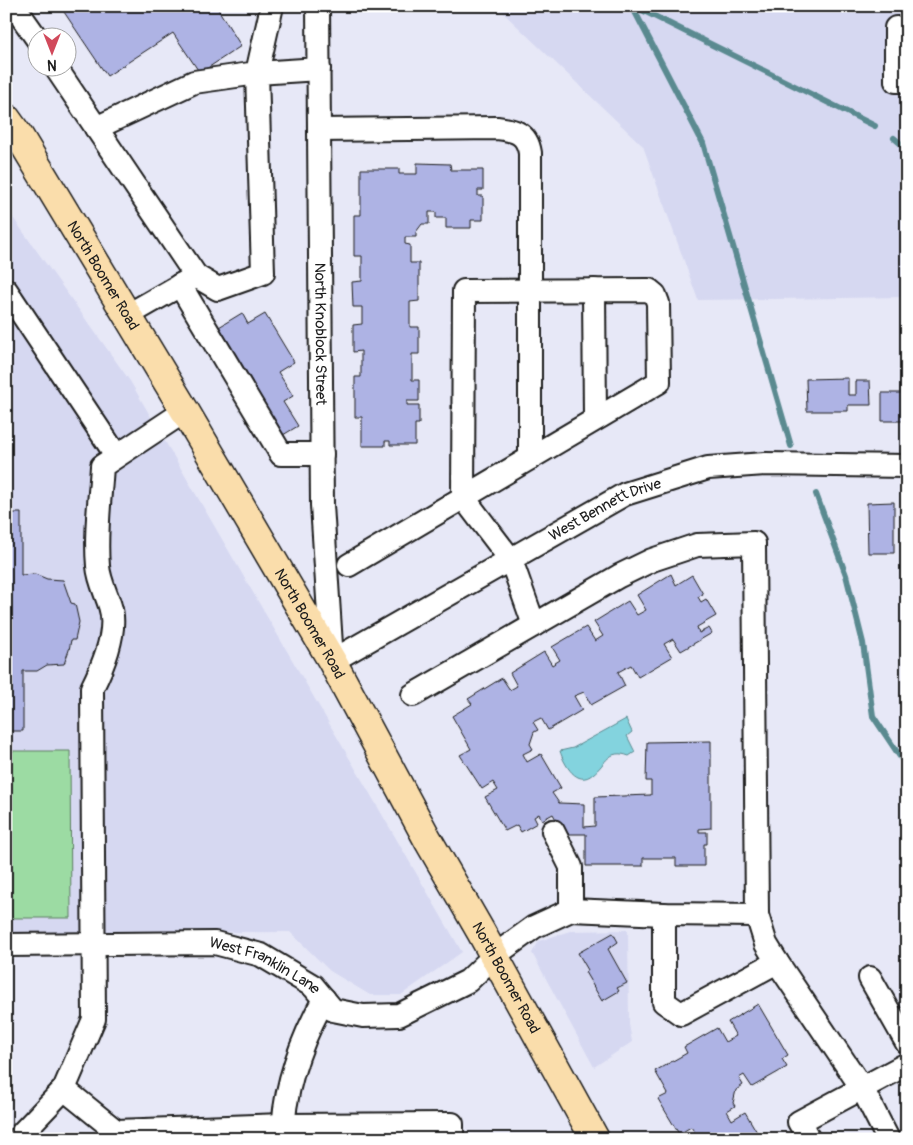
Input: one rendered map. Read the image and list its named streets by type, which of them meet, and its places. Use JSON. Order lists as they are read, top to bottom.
{
  "streets": {
    "main road": ["North Boomer Road"],
    "street": ["North Knoblock Street", "West Bennett Drive", "West Franklin Lane"]
  },
  "crossings": [
    ["North Boomer Road", "North Knoblock Street"],
    ["North Boomer Road", "West Bennett Drive"],
    ["North Boomer Road", "West Franklin Lane"],
    ["North Knoblock Street", "West Bennett Drive"]
  ],
  "north": "bottom"
}
